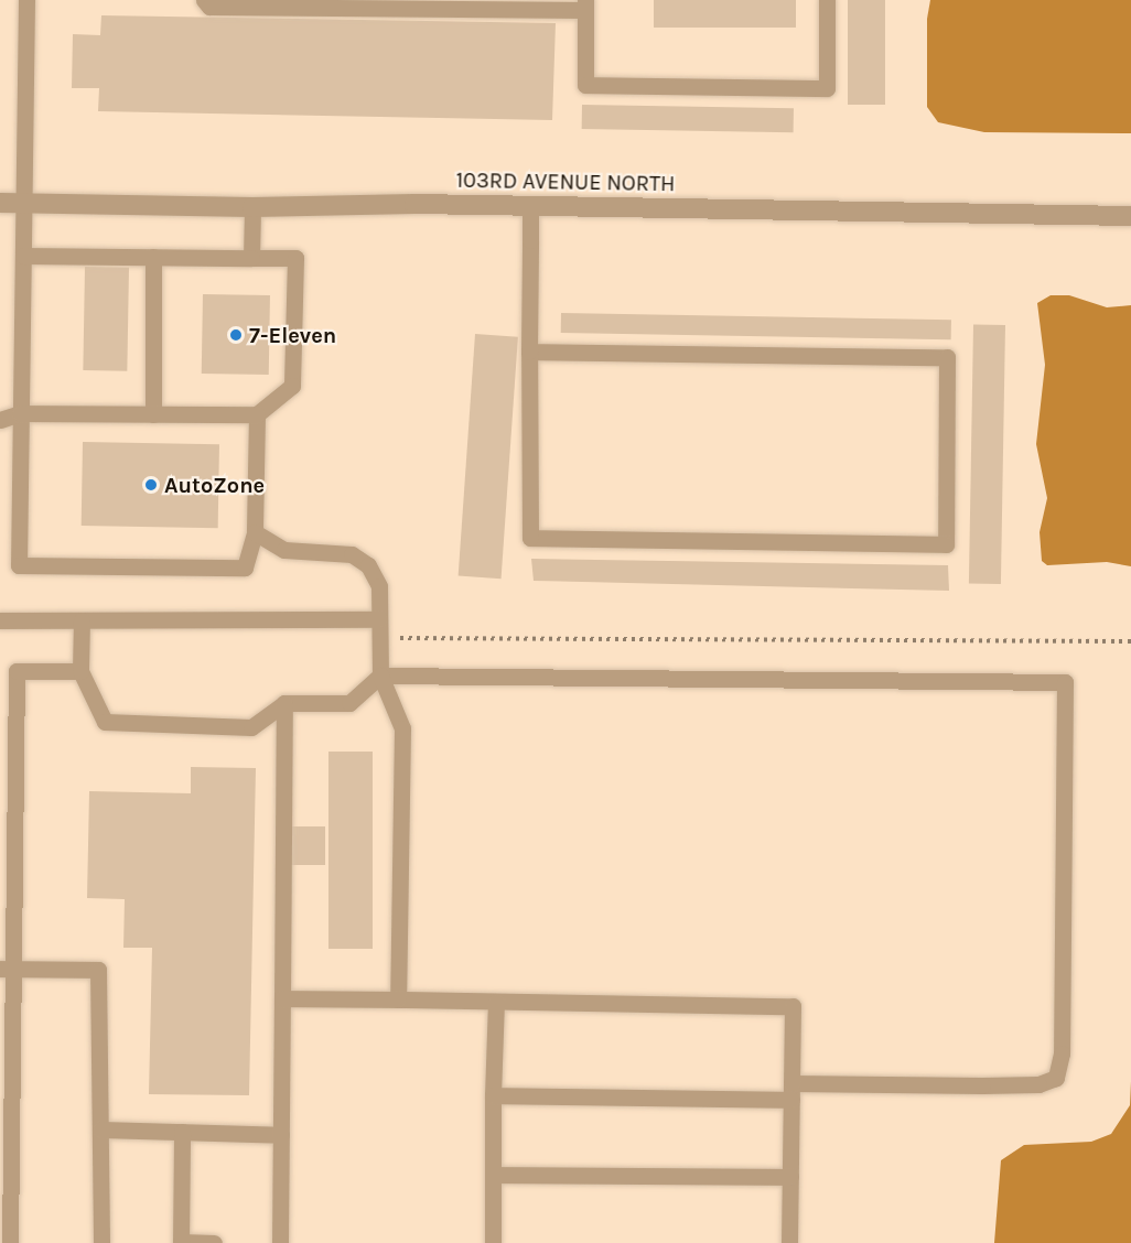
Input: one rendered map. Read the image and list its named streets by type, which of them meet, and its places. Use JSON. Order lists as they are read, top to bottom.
{
  "streets": {
    "street": ["103RD AVENUE NORTH"]
  },
  "places": ["7-Eleven", "AutoZone"]
}
